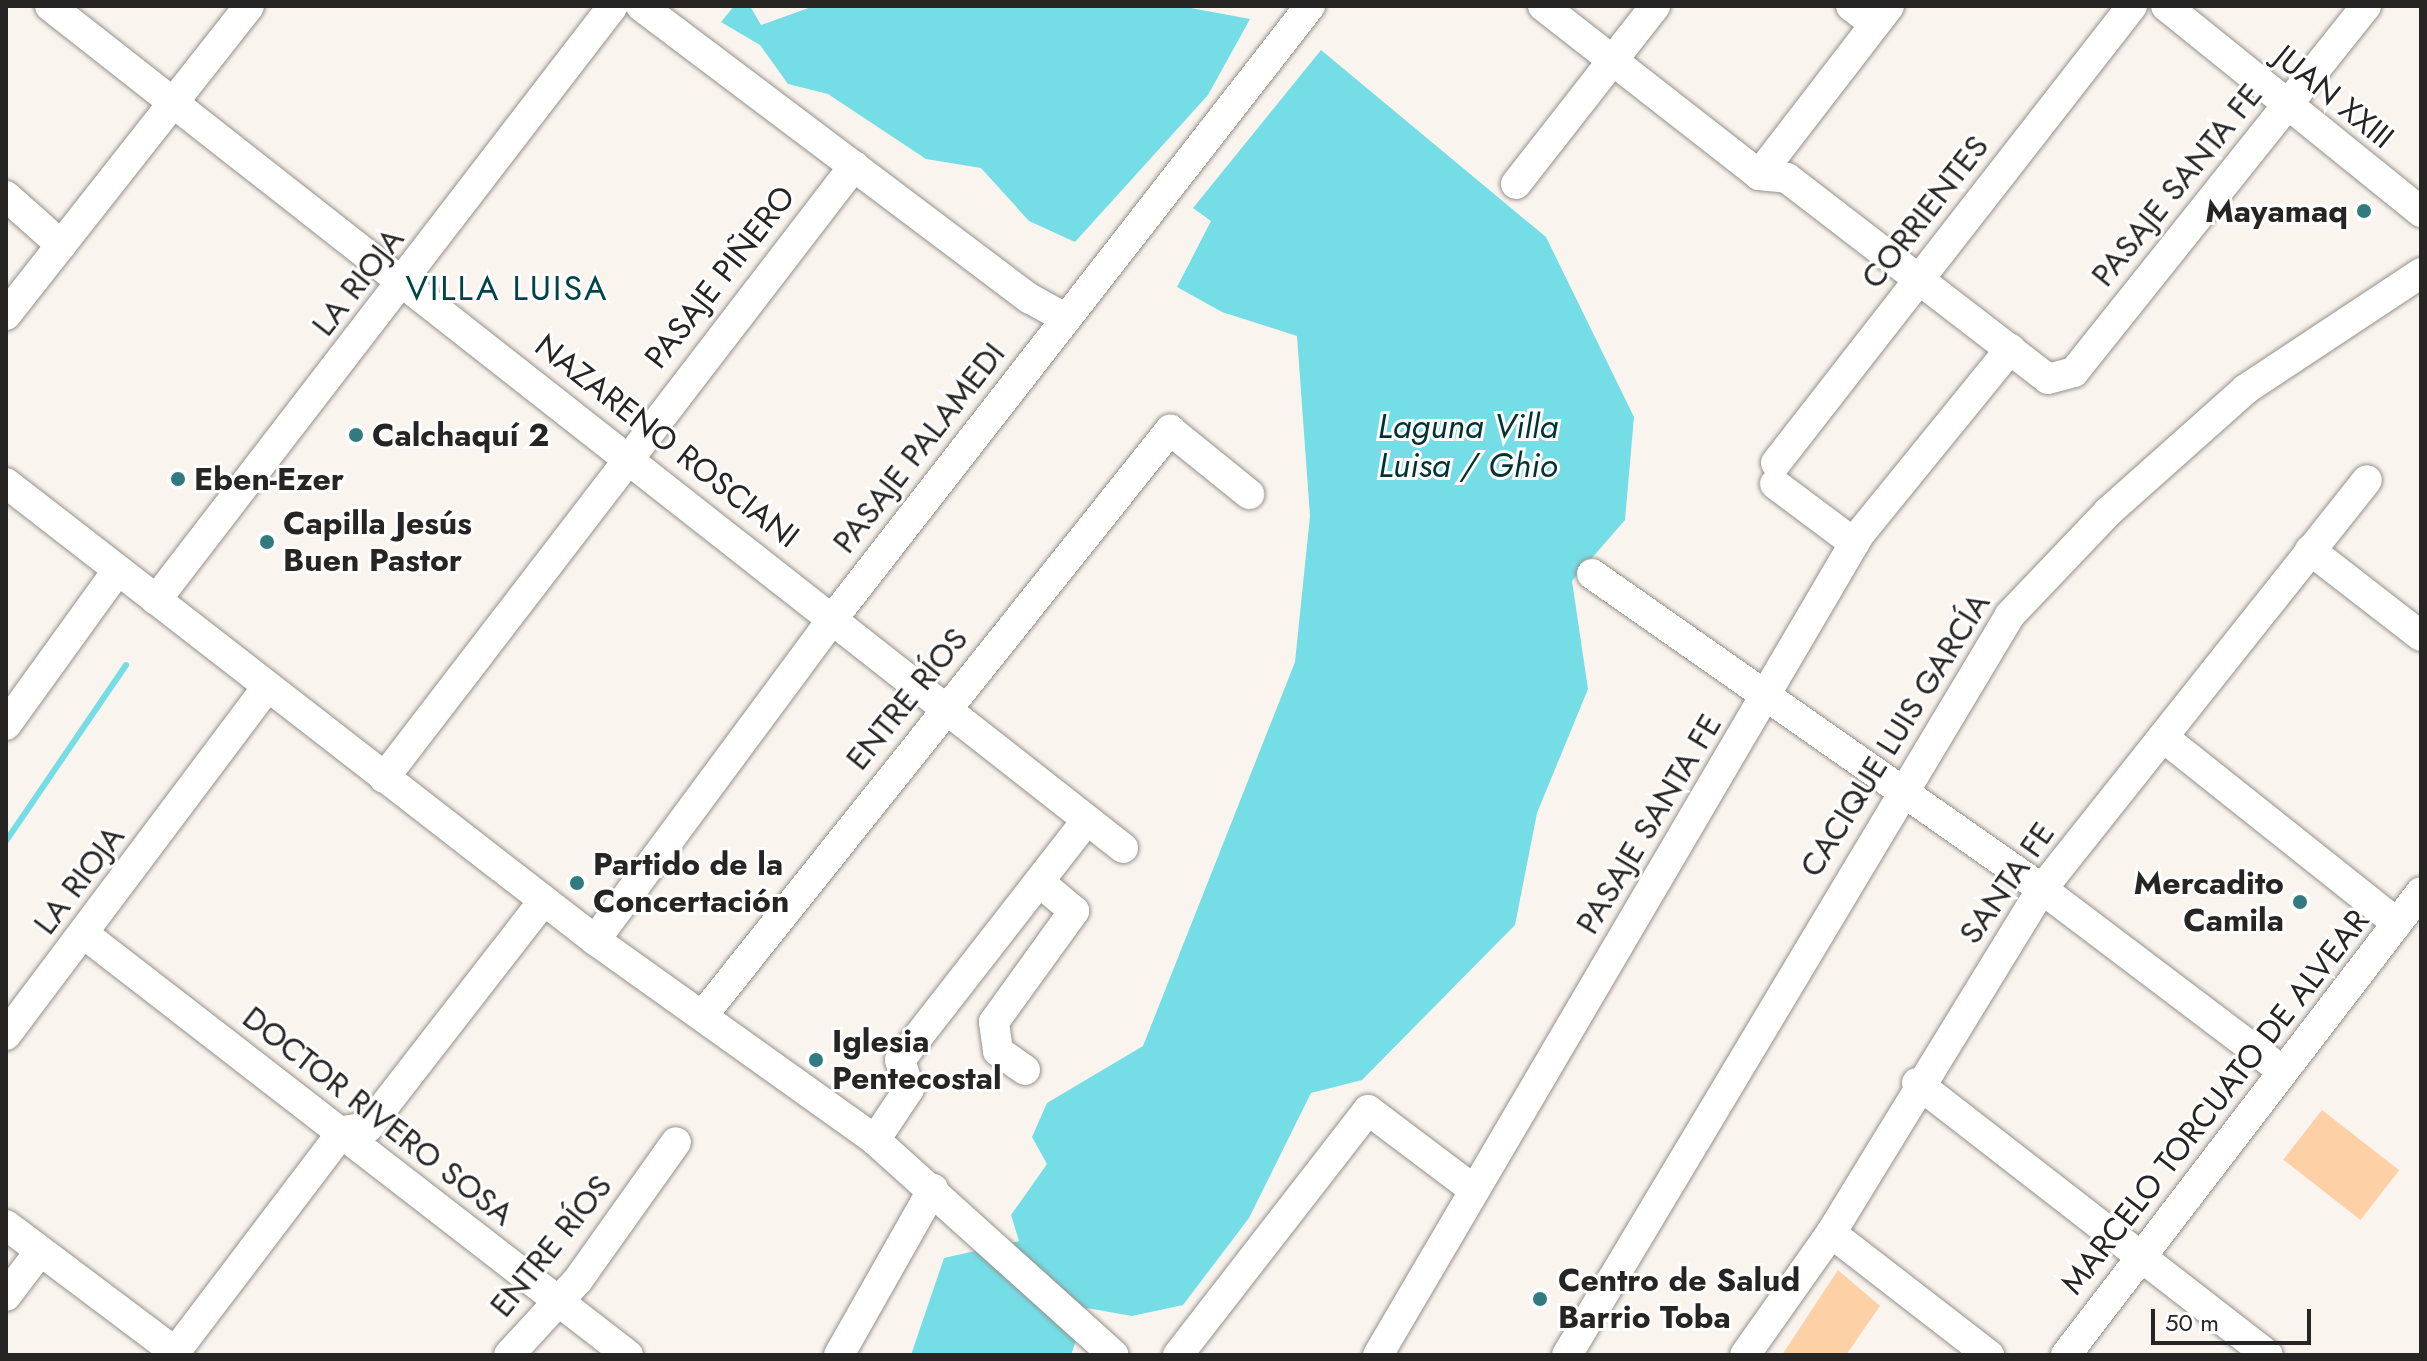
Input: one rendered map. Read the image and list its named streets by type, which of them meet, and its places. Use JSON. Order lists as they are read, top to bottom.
{
  "streets": {
    "street": [
      "JUAN XXIII",
      "PASAJE SANTA FE",
      "CORRIENTES",
      "PASAJE PIÑERO",
      "LA RIOJA",
      "NAZARENO ROSCIANI",
      "PASAJE PALAMEDI",
      "ENTRE RÍOS",
      "CACIQUE LUIS GARCÍA",
      "SANTA FE",
      "MARCELO TORCUATO DE ALVEAR",
      "DOCTOR RIVERO SOSA"
    ]
  },
  "crossings": [
    ["JUAN XXIII", "PASAJE SANTA FE"],
    ["PASAJE SANTA FE", "CORRIENTES"],
    ["PASAJE PIÑERO", "NAZARENO ROSCIANI"],
    ["LA RIOJA", "NAZARENO ROSCIANI"],
    ["LA RIOJA", "DOCTOR RIVERO SOSA"],
    ["NAZARENO ROSCIANI", "PASAJE PALAMEDI"],
    ["NAZARENO ROSCIANI", "ENTRE RÍOS"],
    ["ENTRE RÍOS", "DOCTOR RIVERO SOSA"]
  ],
  "districts": ["VILLA LUISA"],
  "water": ["Laguna Villa Luisa / Ghio"],
  "places": [
    "Mayamaq",
    "Calchaquí 2",
    "Eben-Ezer",
    "Capilla Jesús Buen Pastor",
    "Partido de la Concertación",
    "Mercadito Camila",
    "Iglesia Pentecostal",
    "Centro de Salud Barrio Toba"
  ],
  "scale_bar": "50 m"
}
